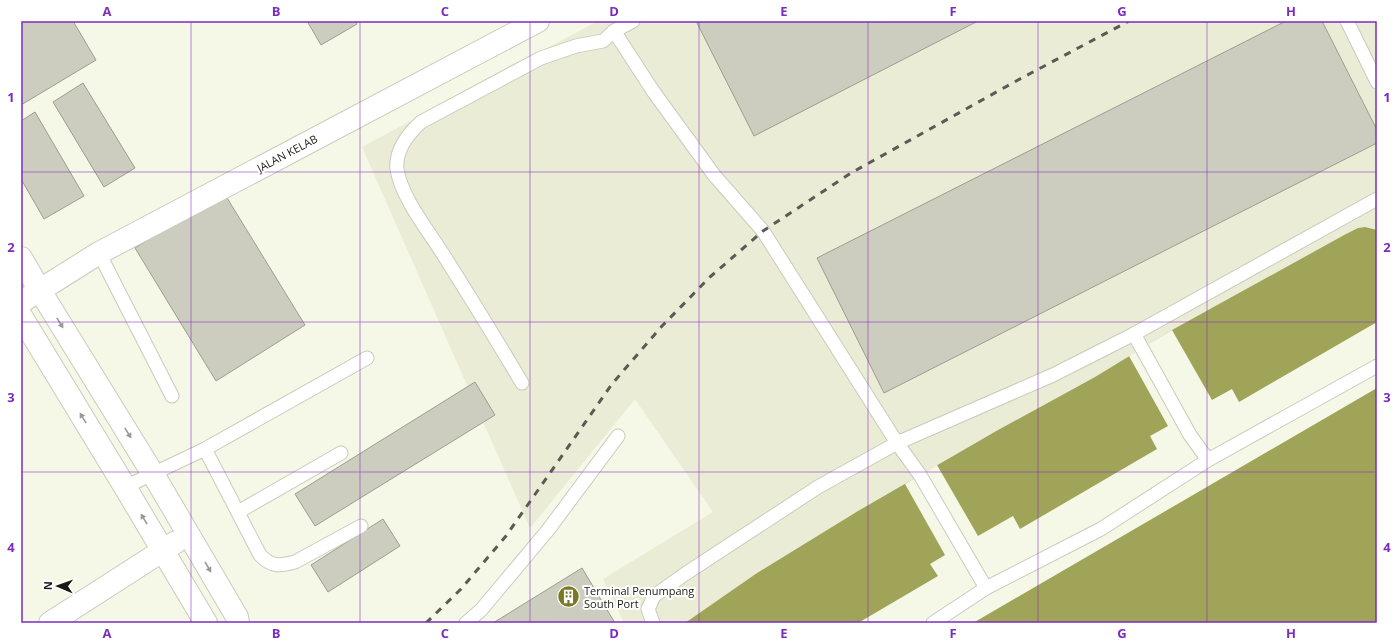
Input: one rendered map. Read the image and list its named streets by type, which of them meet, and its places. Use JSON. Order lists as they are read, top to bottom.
{
  "streets": {
    "street": ["JALAN KELAB"]
  },
  "places": {
    "building": ["Terminal Penumpang South Port"]
  },
  "north": "left",
  "grid": {
    "columns": [
      "A",
      "B",
      "C",
      "D",
      "E",
      "F",
      "G",
      "H"
    ],
    "rows": [
      "1",
      "2",
      "3",
      "4"
    ]
  }
}
